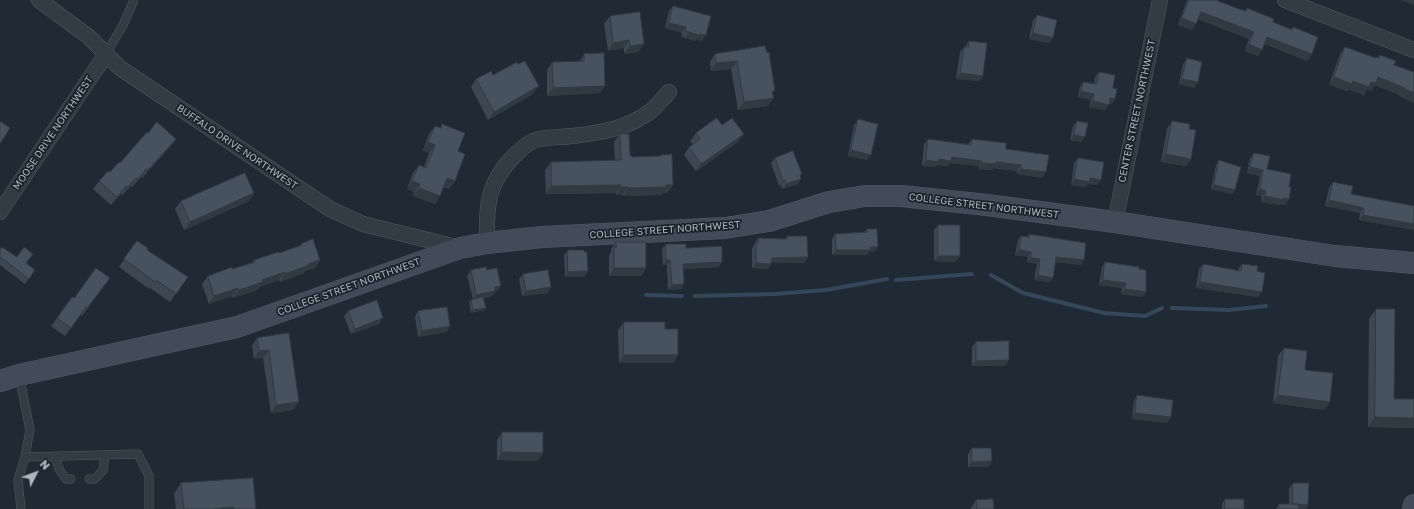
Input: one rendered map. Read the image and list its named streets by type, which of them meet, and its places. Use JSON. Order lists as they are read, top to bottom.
{
  "streets": {
    "street": [
      "CENTER STREET NORTHWEST",
      "MOOSE DRIVE NORTHWEST",
      "BUFFALO DRIVE NORTHWEST",
      "COLLEGE STREET NORTHWEST"
    ]
  },
  "crossings": [
    ["CENTER STREET NORTHWEST", "COLLEGE STREET NORTHWEST"],
    ["MOOSE DRIVE NORTHWEST", "BUFFALO DRIVE NORTHWEST"],
    ["BUFFALO DRIVE NORTHWEST", "COLLEGE STREET NORTHWEST"]
  ],
  "north": "top right"
}
